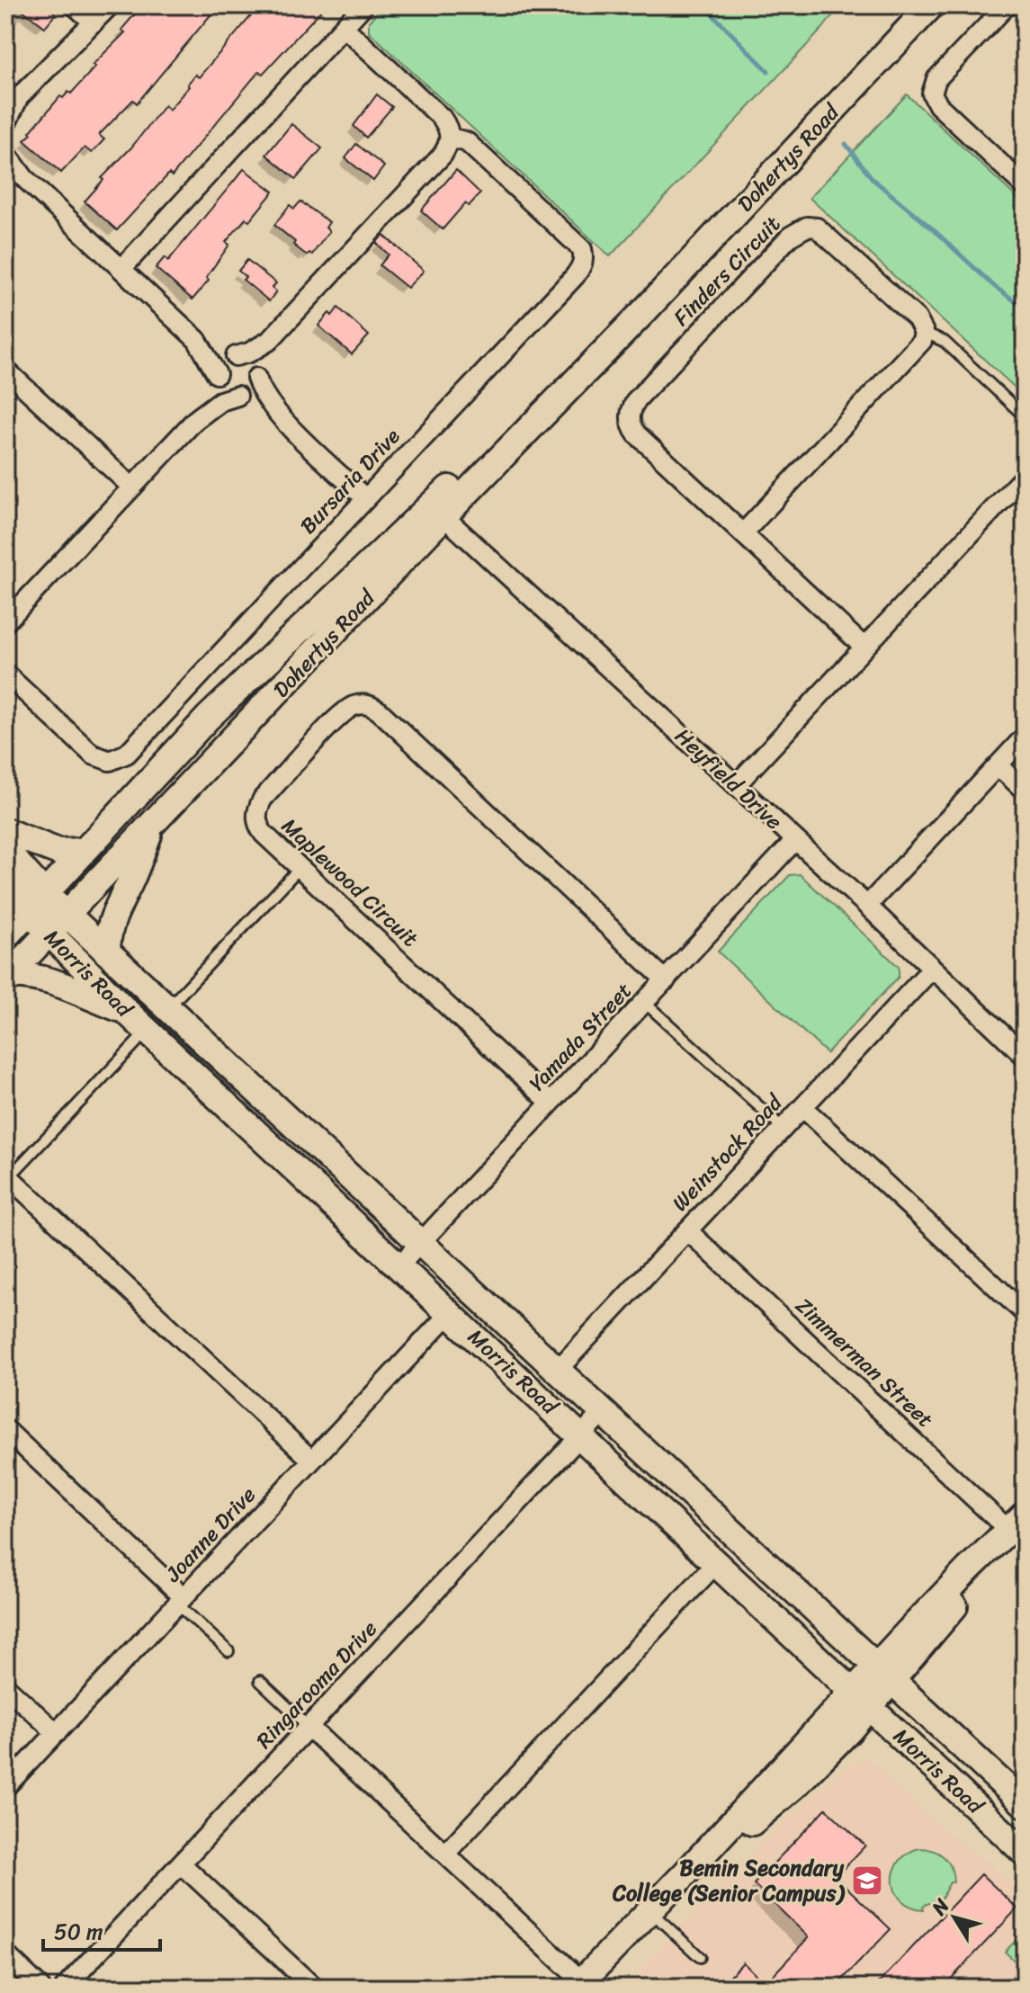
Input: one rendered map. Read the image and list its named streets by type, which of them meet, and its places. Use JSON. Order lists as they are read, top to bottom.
{
  "streets": {
    "street": [
      "Dohertys Road",
      "Finders Circuit",
      "Bursaria Drive",
      "Heyfield Drive",
      "Maplewood Circuit",
      "Morris Road",
      "Yamada Street",
      "Weinstock Road",
      "Zimmerman Street",
      "Joanne Drive",
      "Ringarooma Drive"
    ]
  },
  "crossings": [
    ["Dohertys Road", "Heyfield Drive"],
    ["Dohertys Road", "Morris Road"],
    ["Heyfield Drive", "Yamada Street"],
    ["Heyfield Drive", "Weinstock Road"],
    ["Maplewood Circuit", "Yamada Street"],
    ["Morris Road", "Yamada Street"],
    ["Morris Road", "Weinstock Road"],
    ["Morris Road", "Joanne Drive"],
    ["Morris Road", "Ringarooma Drive"],
    ["Weinstock Road", "Zimmerman Street"]
  ],
  "places": {
    "school or university": ["Bemin Secondary College (Senior Campus)"]
  },
  "scale_bar": "50 m",
  "north": "top left"
}
